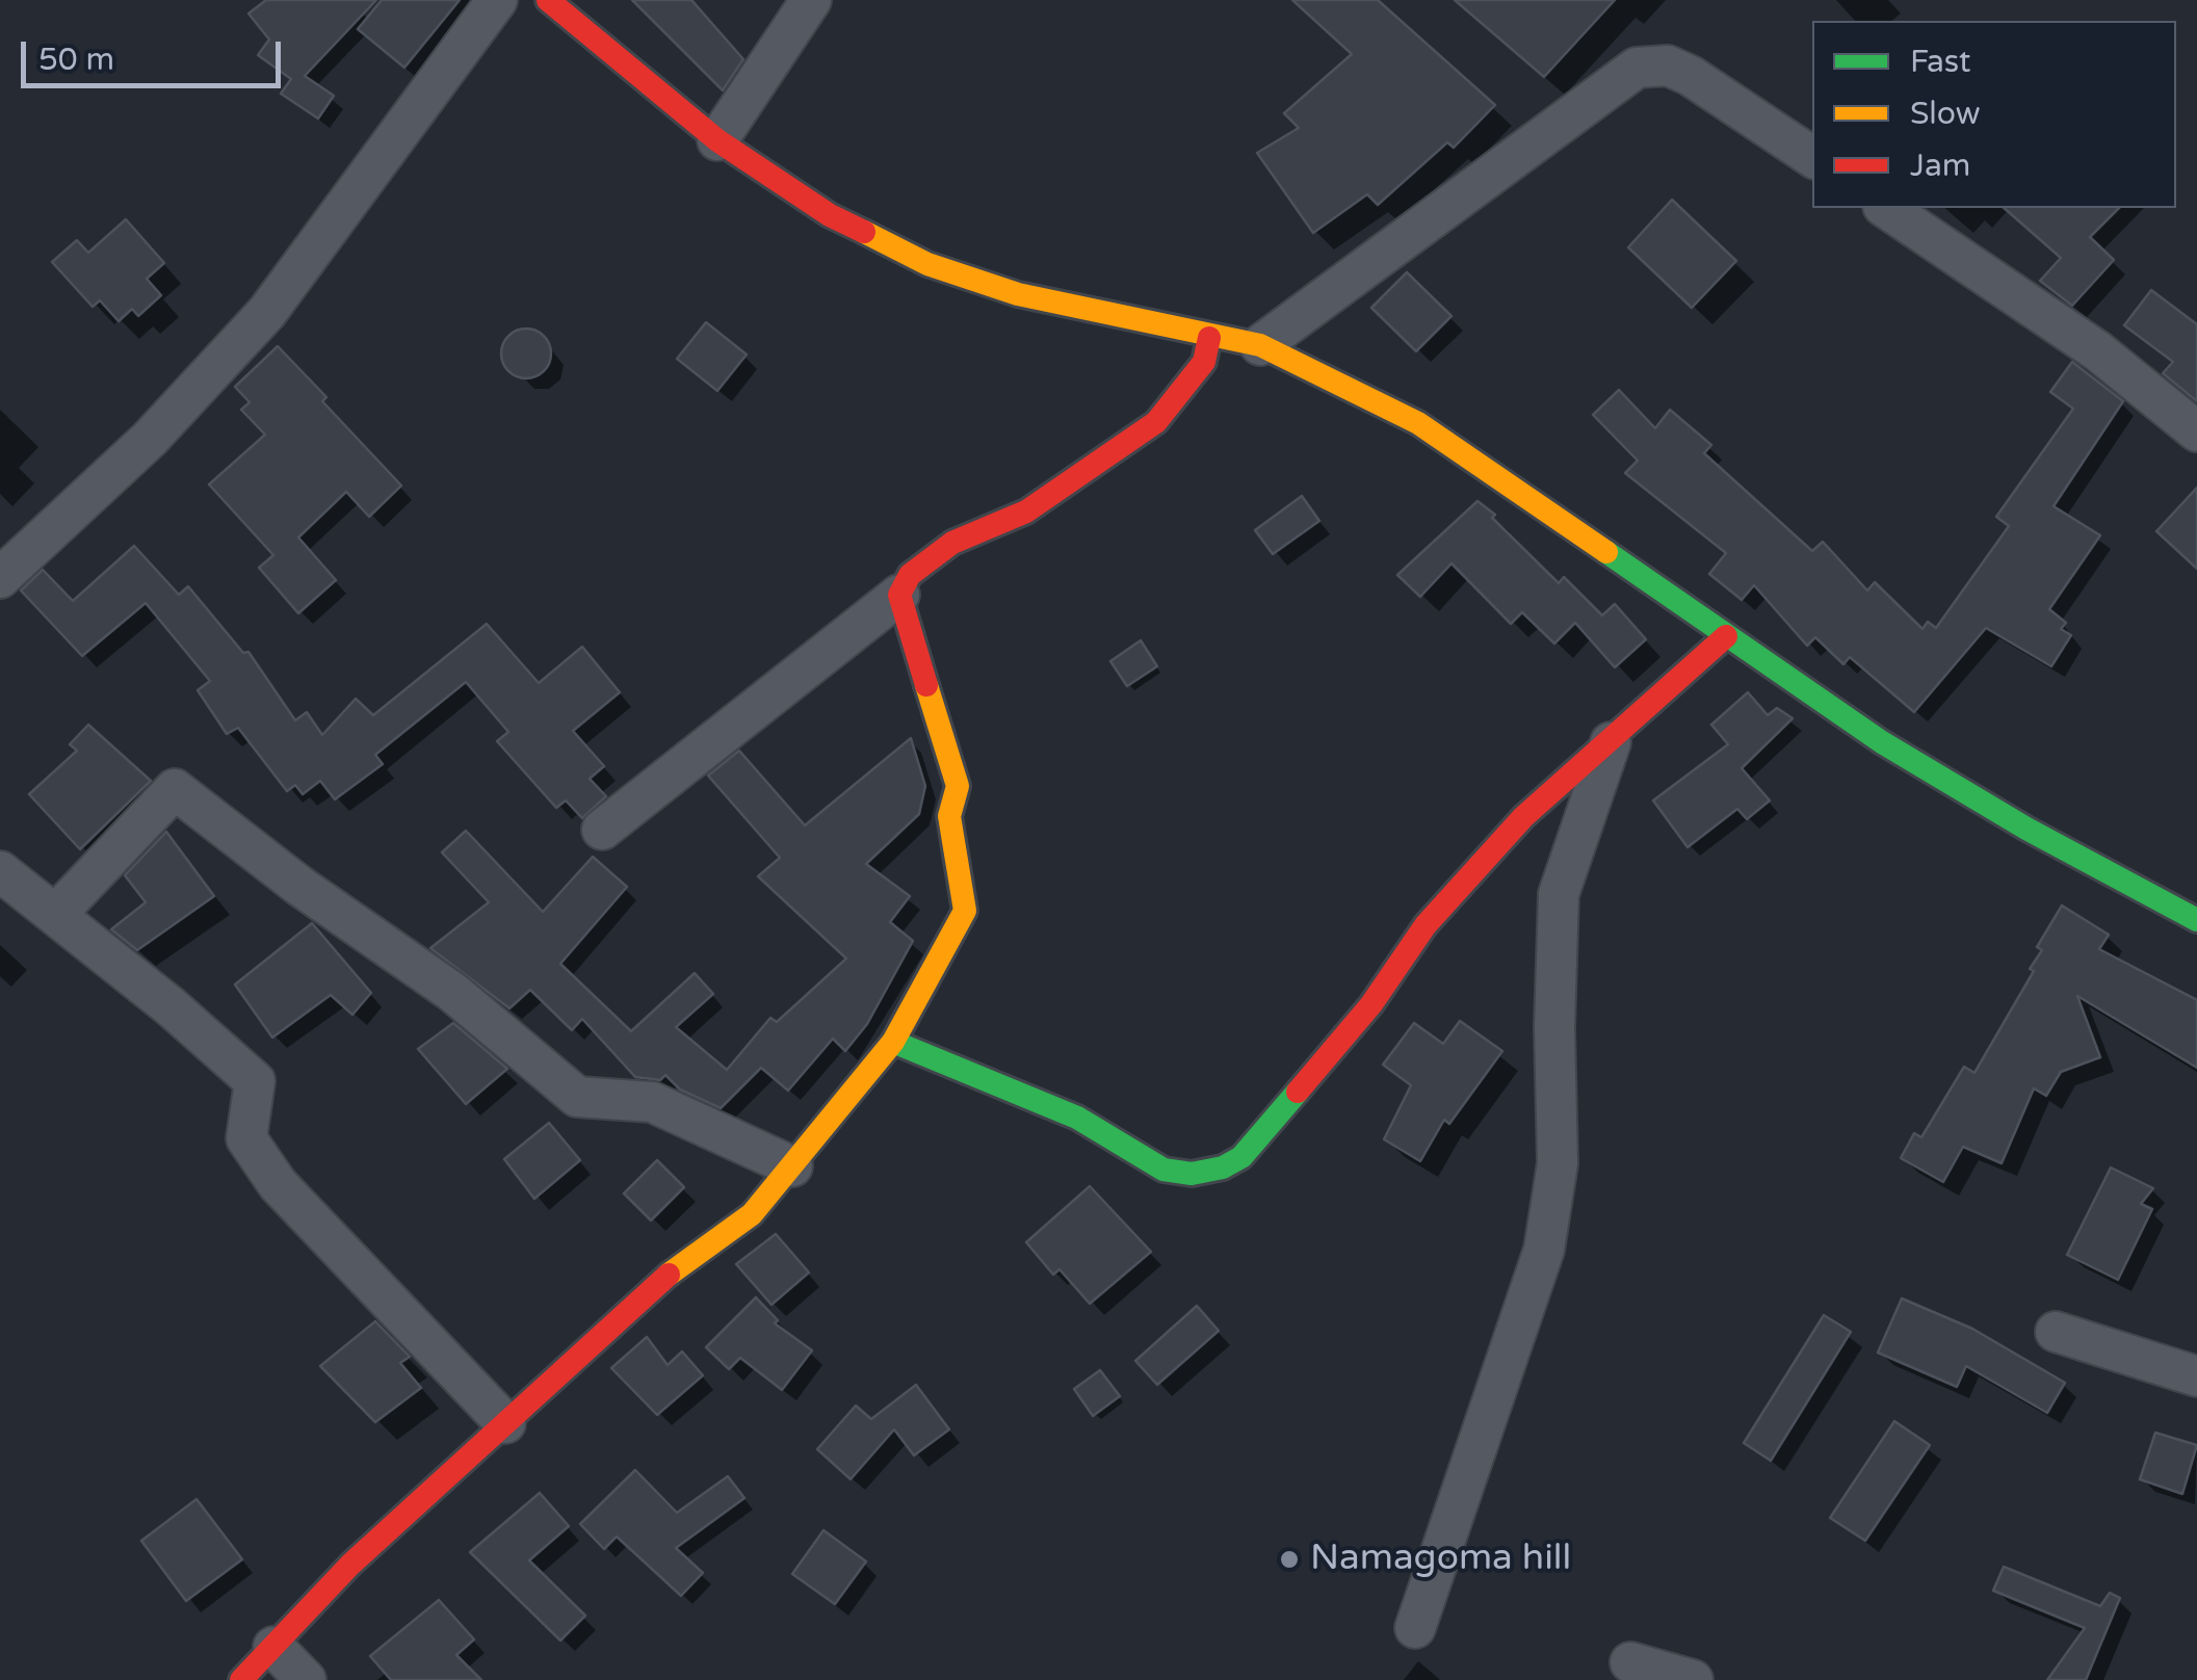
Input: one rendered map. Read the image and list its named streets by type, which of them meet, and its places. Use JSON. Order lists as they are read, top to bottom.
{
  "places": ["Namagoma hill"],
  "legend": ["Fast", "Slow", "Jam"],
  "scale_bar": "50 m"
}
